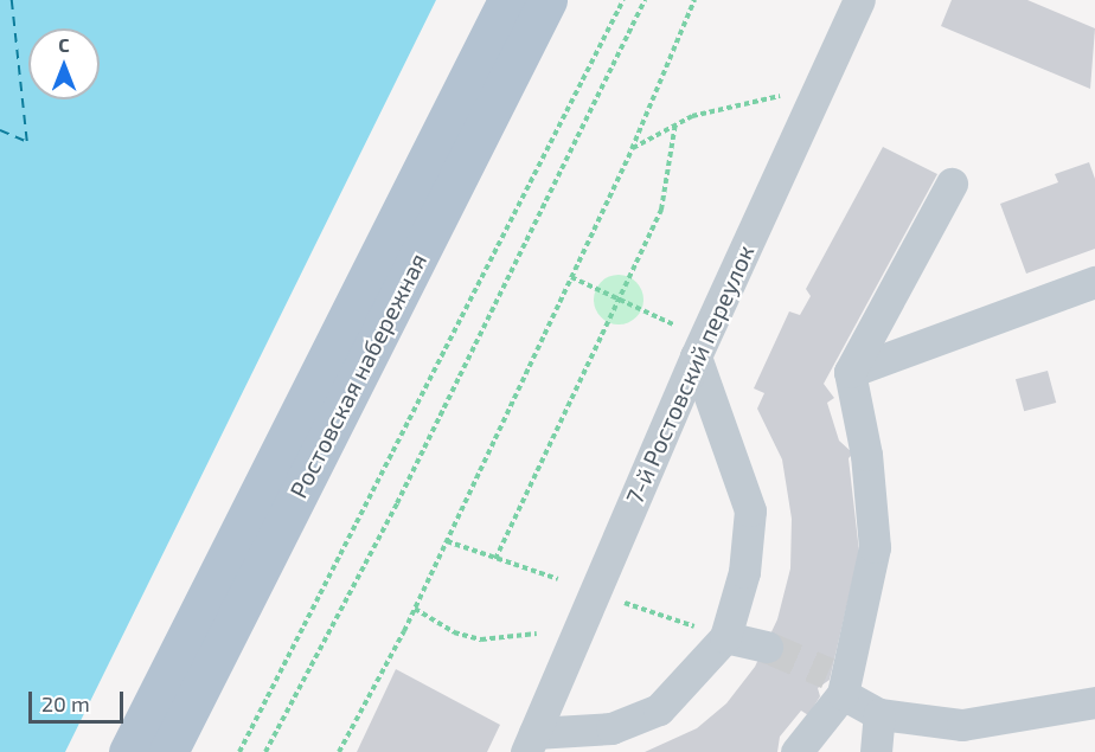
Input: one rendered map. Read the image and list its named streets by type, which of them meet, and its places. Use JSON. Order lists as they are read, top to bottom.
{
  "streets": {
    "main road": ["Ростовская набережная"],
    "street": ["7-й Ростовский переулок"]
  },
  "scale_bar": "20 m",
  "north": "top"
}
